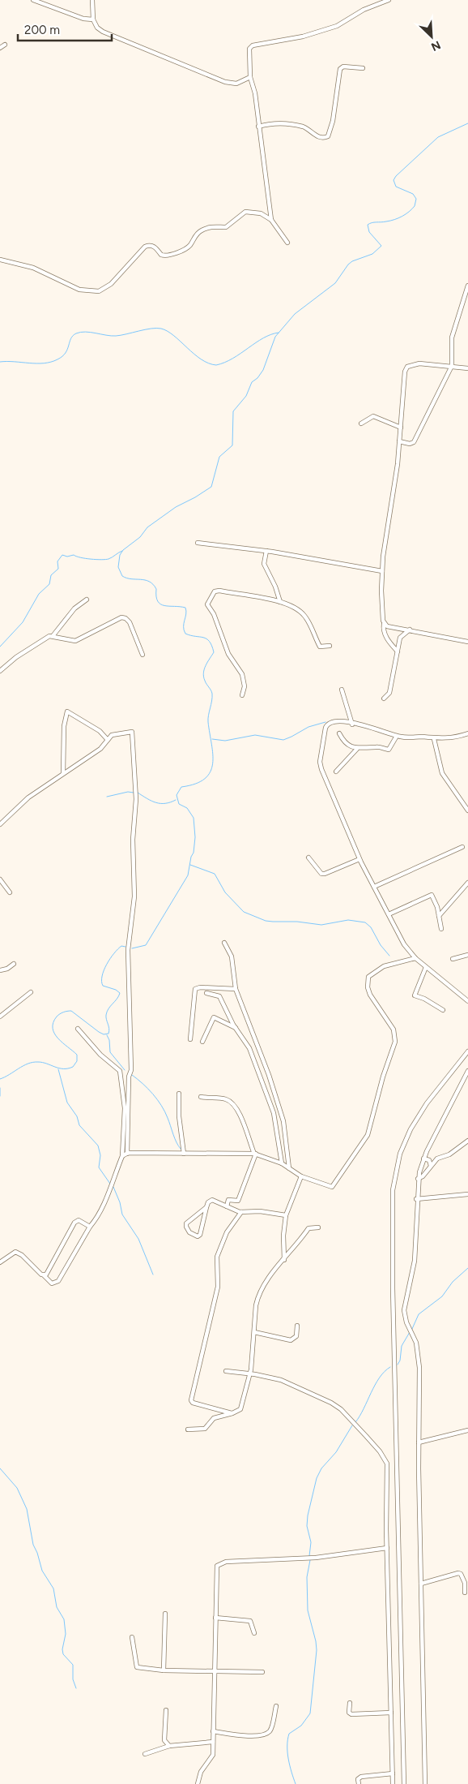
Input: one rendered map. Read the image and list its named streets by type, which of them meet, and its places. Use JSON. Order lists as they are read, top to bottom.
{
  "scale_bar": "200 m",
  "north": "bottom right"
}
